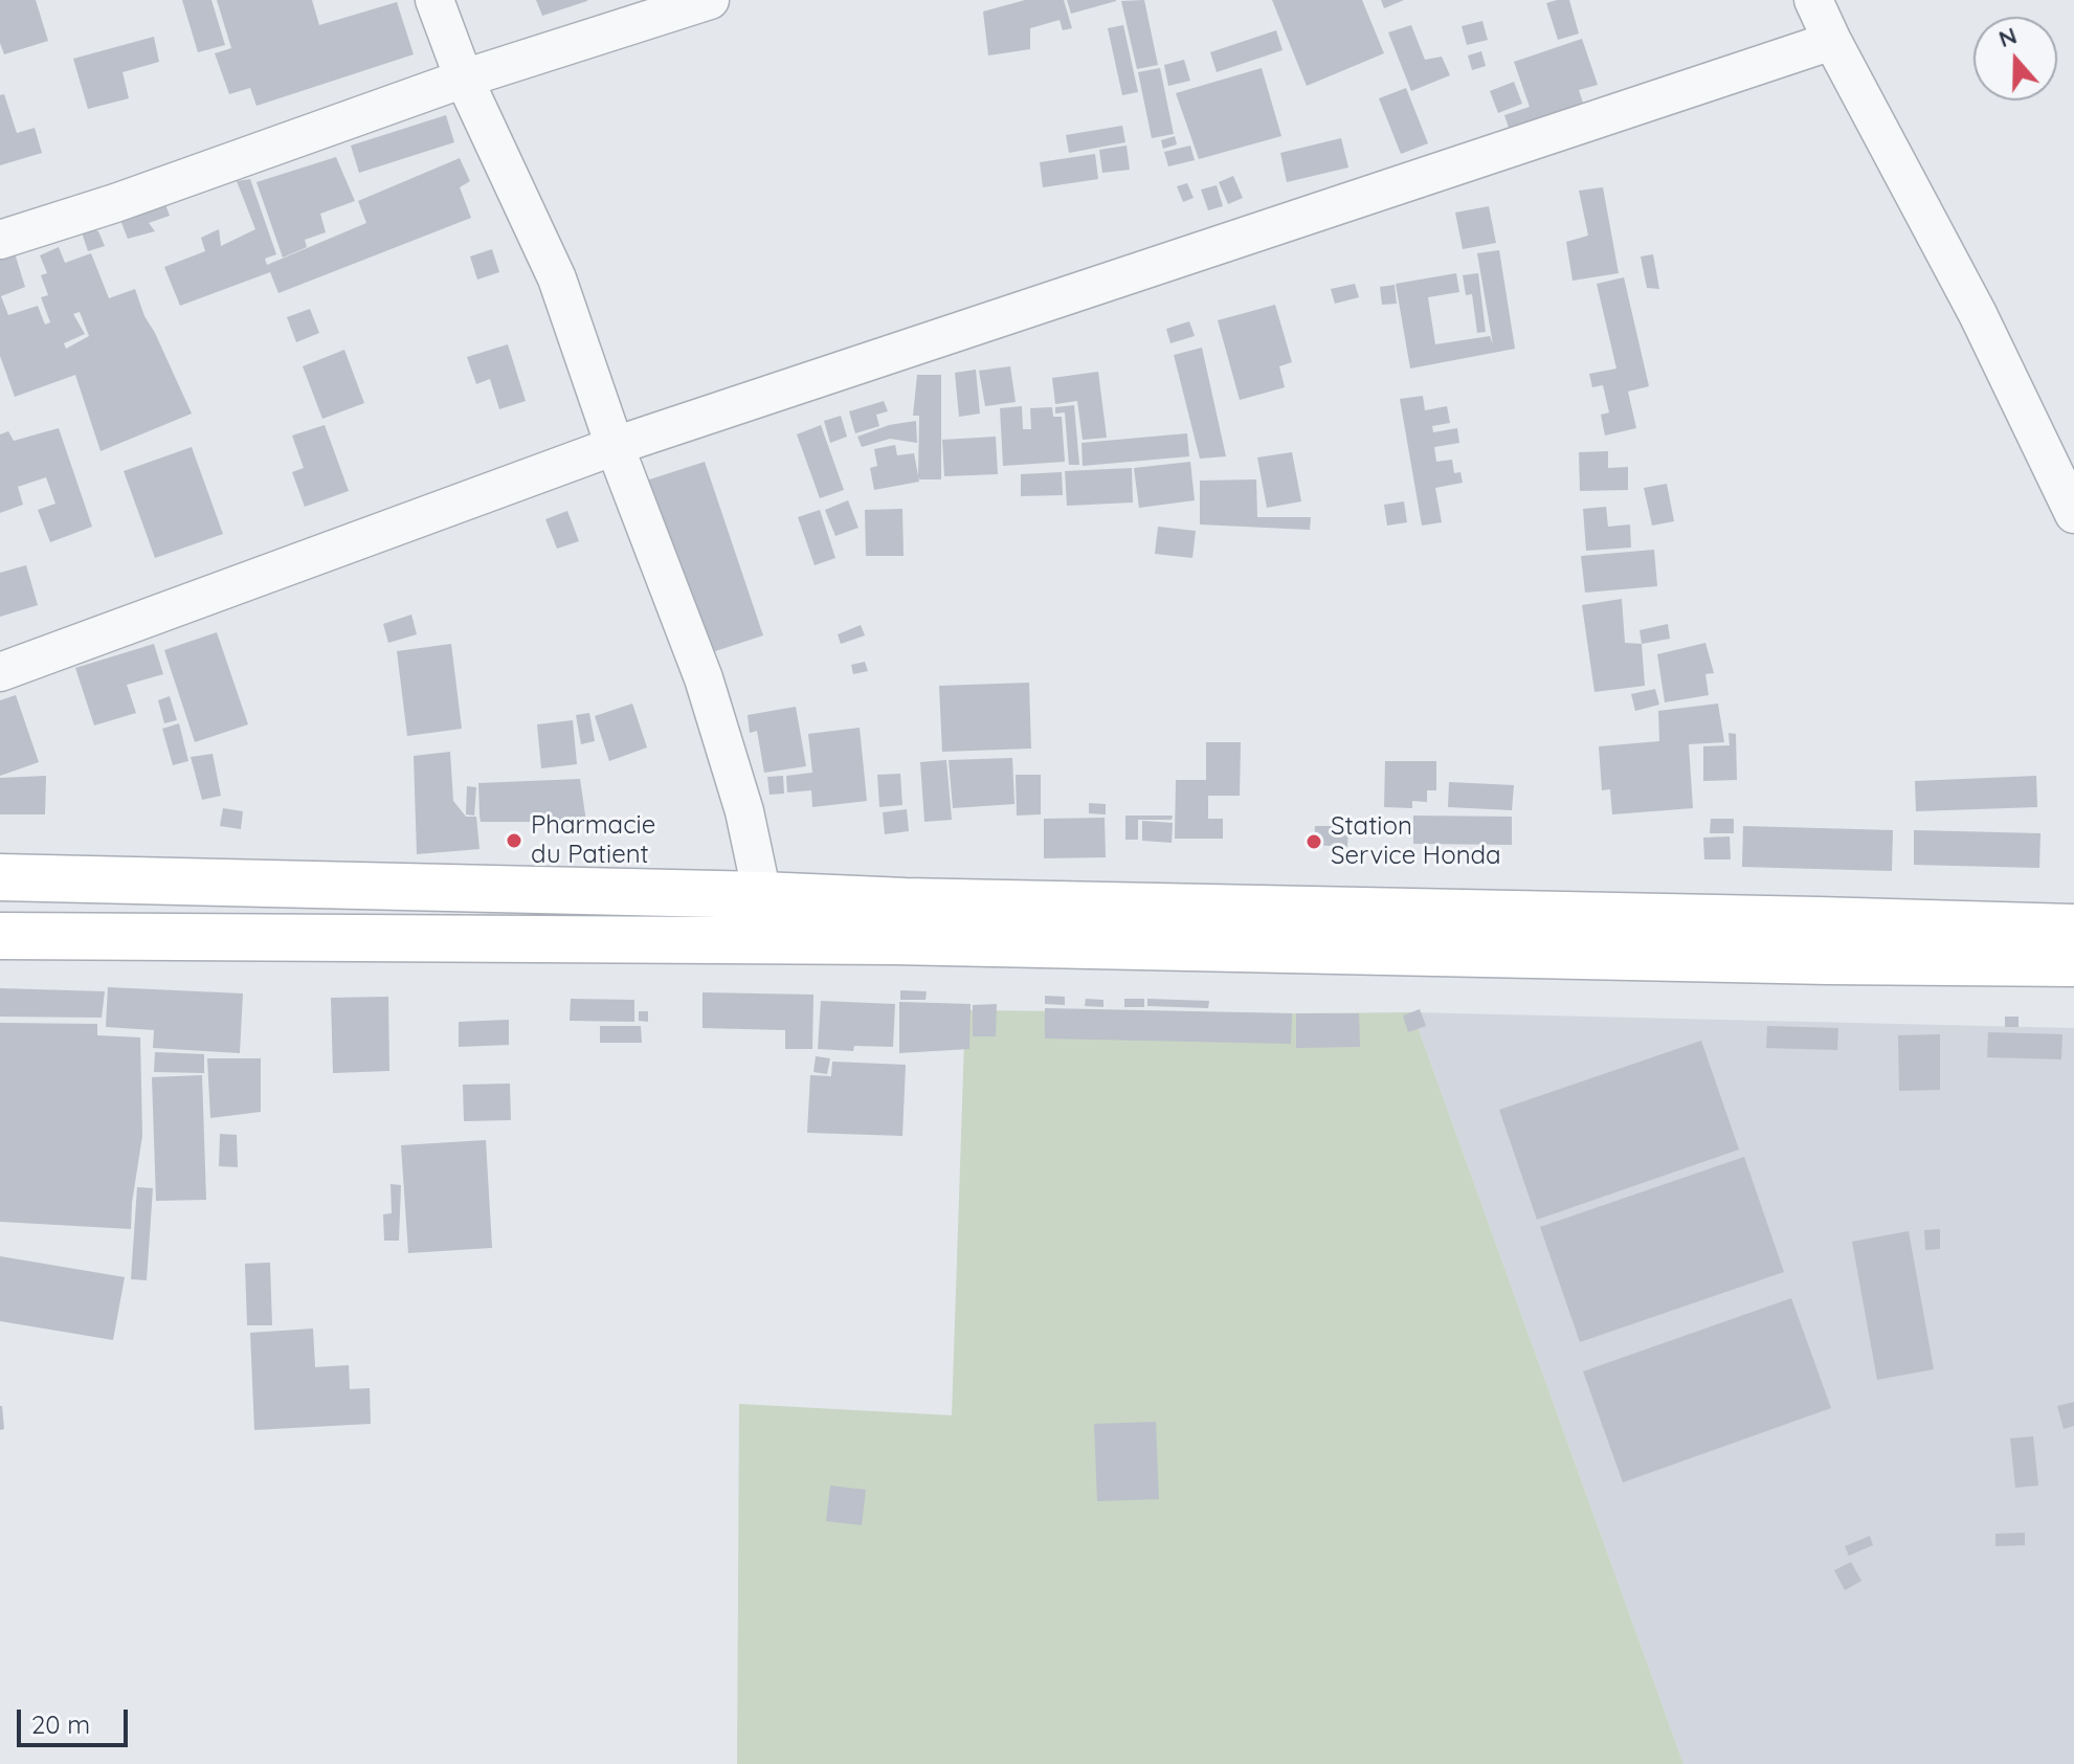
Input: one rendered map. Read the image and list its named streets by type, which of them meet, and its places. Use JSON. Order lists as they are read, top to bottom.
{
  "places": ["Pharmacie du Patient", "Station Service Honda"],
  "scale_bar": "20 m",
  "north": "top"
}
